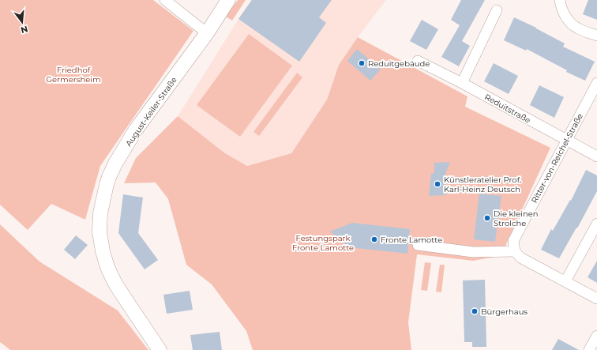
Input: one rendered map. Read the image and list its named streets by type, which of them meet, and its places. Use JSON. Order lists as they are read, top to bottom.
{
  "streets": {
    "street": ["Reduitstraße", "August-Keiler-Straße", "Ritter-von-Reichel-Straße"]
  },
  "crossings": [
    ["Reduitstraße", "Ritter-von-Reichel-Straße"]
  ],
  "parks": ["Friedhof Germersheim", "Festungspark Fronte Lamotte"],
  "places": [
    "Reduitgebäude",
    "Künstleratelier Prof. Karl-Heinz Deutsch",
    "Die kleinen Strolche",
    "Fronte Lamotte",
    "Bürgerhaus"
  ],
  "north": "bottom"
}
